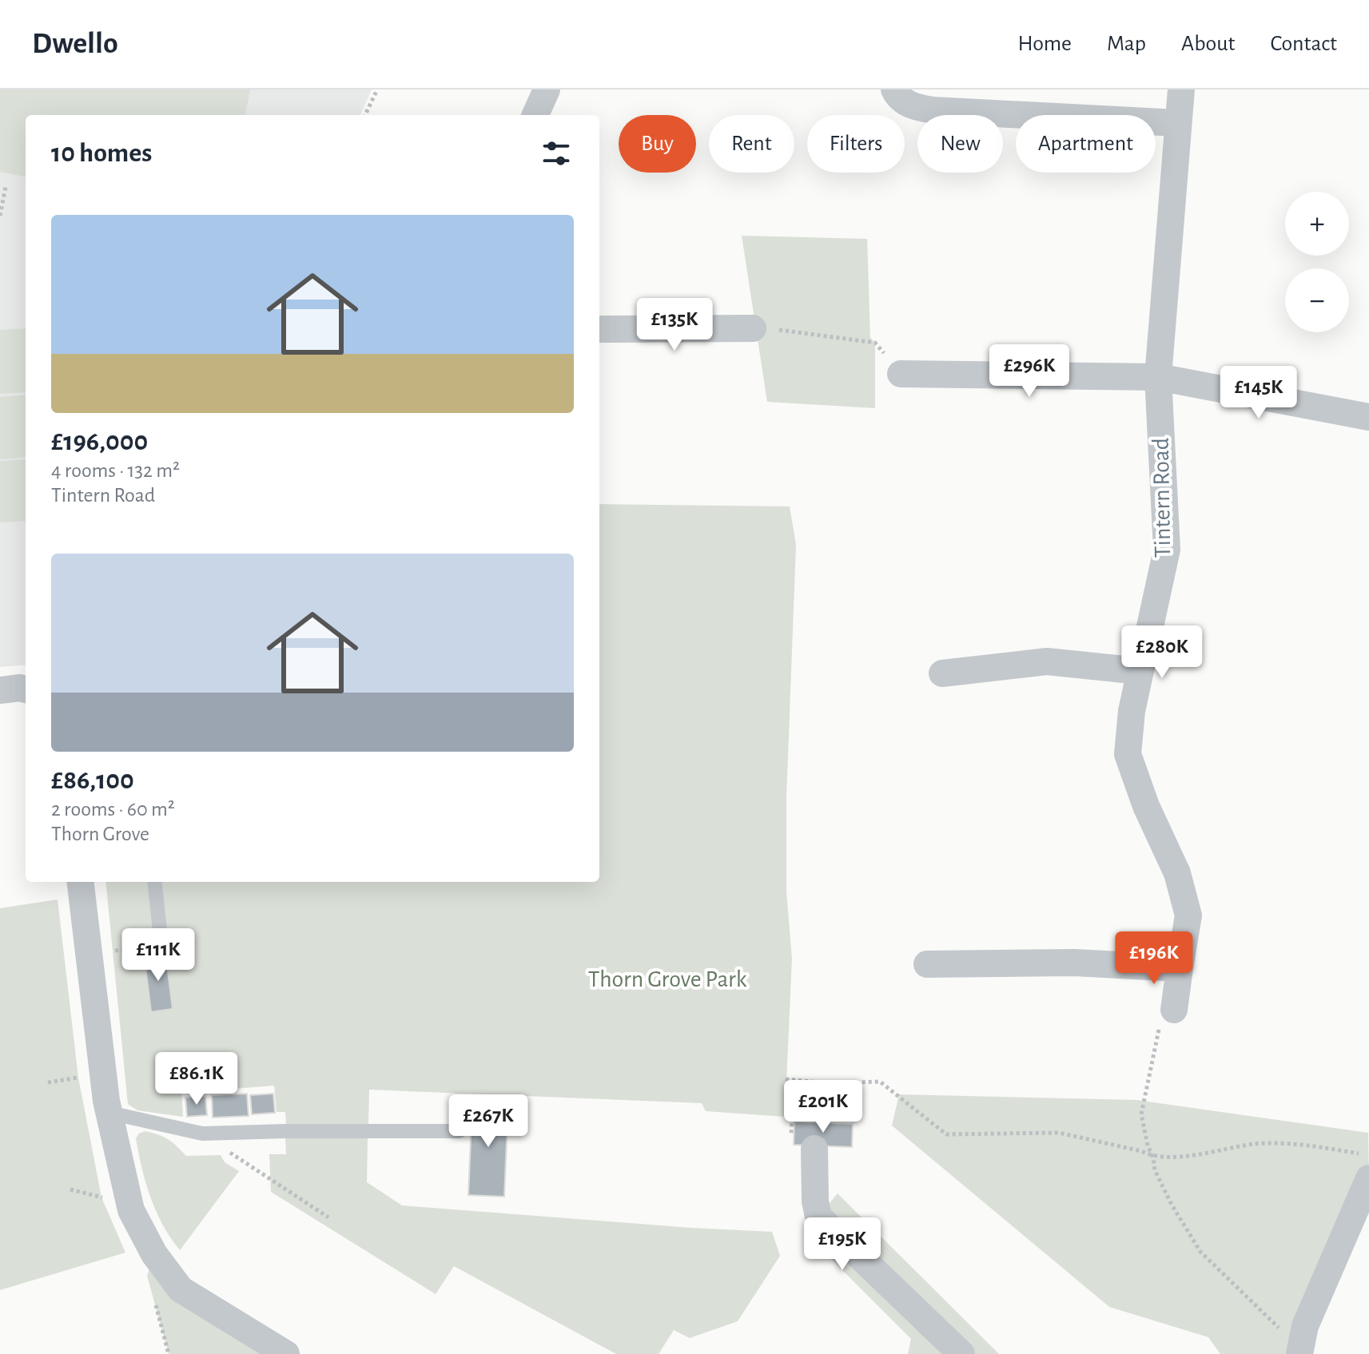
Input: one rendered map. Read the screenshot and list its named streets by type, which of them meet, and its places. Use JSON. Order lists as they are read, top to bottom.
{
  "streets": {
    "street": ["Tintern Road"]
  },
  "parks": ["Thorn Grove Park"],
  "page": {
    "header": "Dwello",
    "nav": [
      "Home",
      "Map",
      "About",
      "Contact"
    ],
    "chip": [
      "Buy",
      "Rent",
      "Filters",
      "New",
      "Apartment"
    ],
    "heading": "10 homes",
    "map_buttons": ["+", "−"],
    "list": [
      {
        "name": "£196,000",
        "note": "4 rooms · 132 m² · Tintern Road"
      },
      {
        "name": "£86,100",
        "note": "2 rooms · 60 m² · Thorn Grove"
      }
    ],
    "price": [
      "£135K",
      "£296K",
      "£145K",
      "£280K",
      "£111K",
      "£196K",
      "£86.1K",
      "£201K",
      "£267K",
      "£195K"
    ]
  }
}
